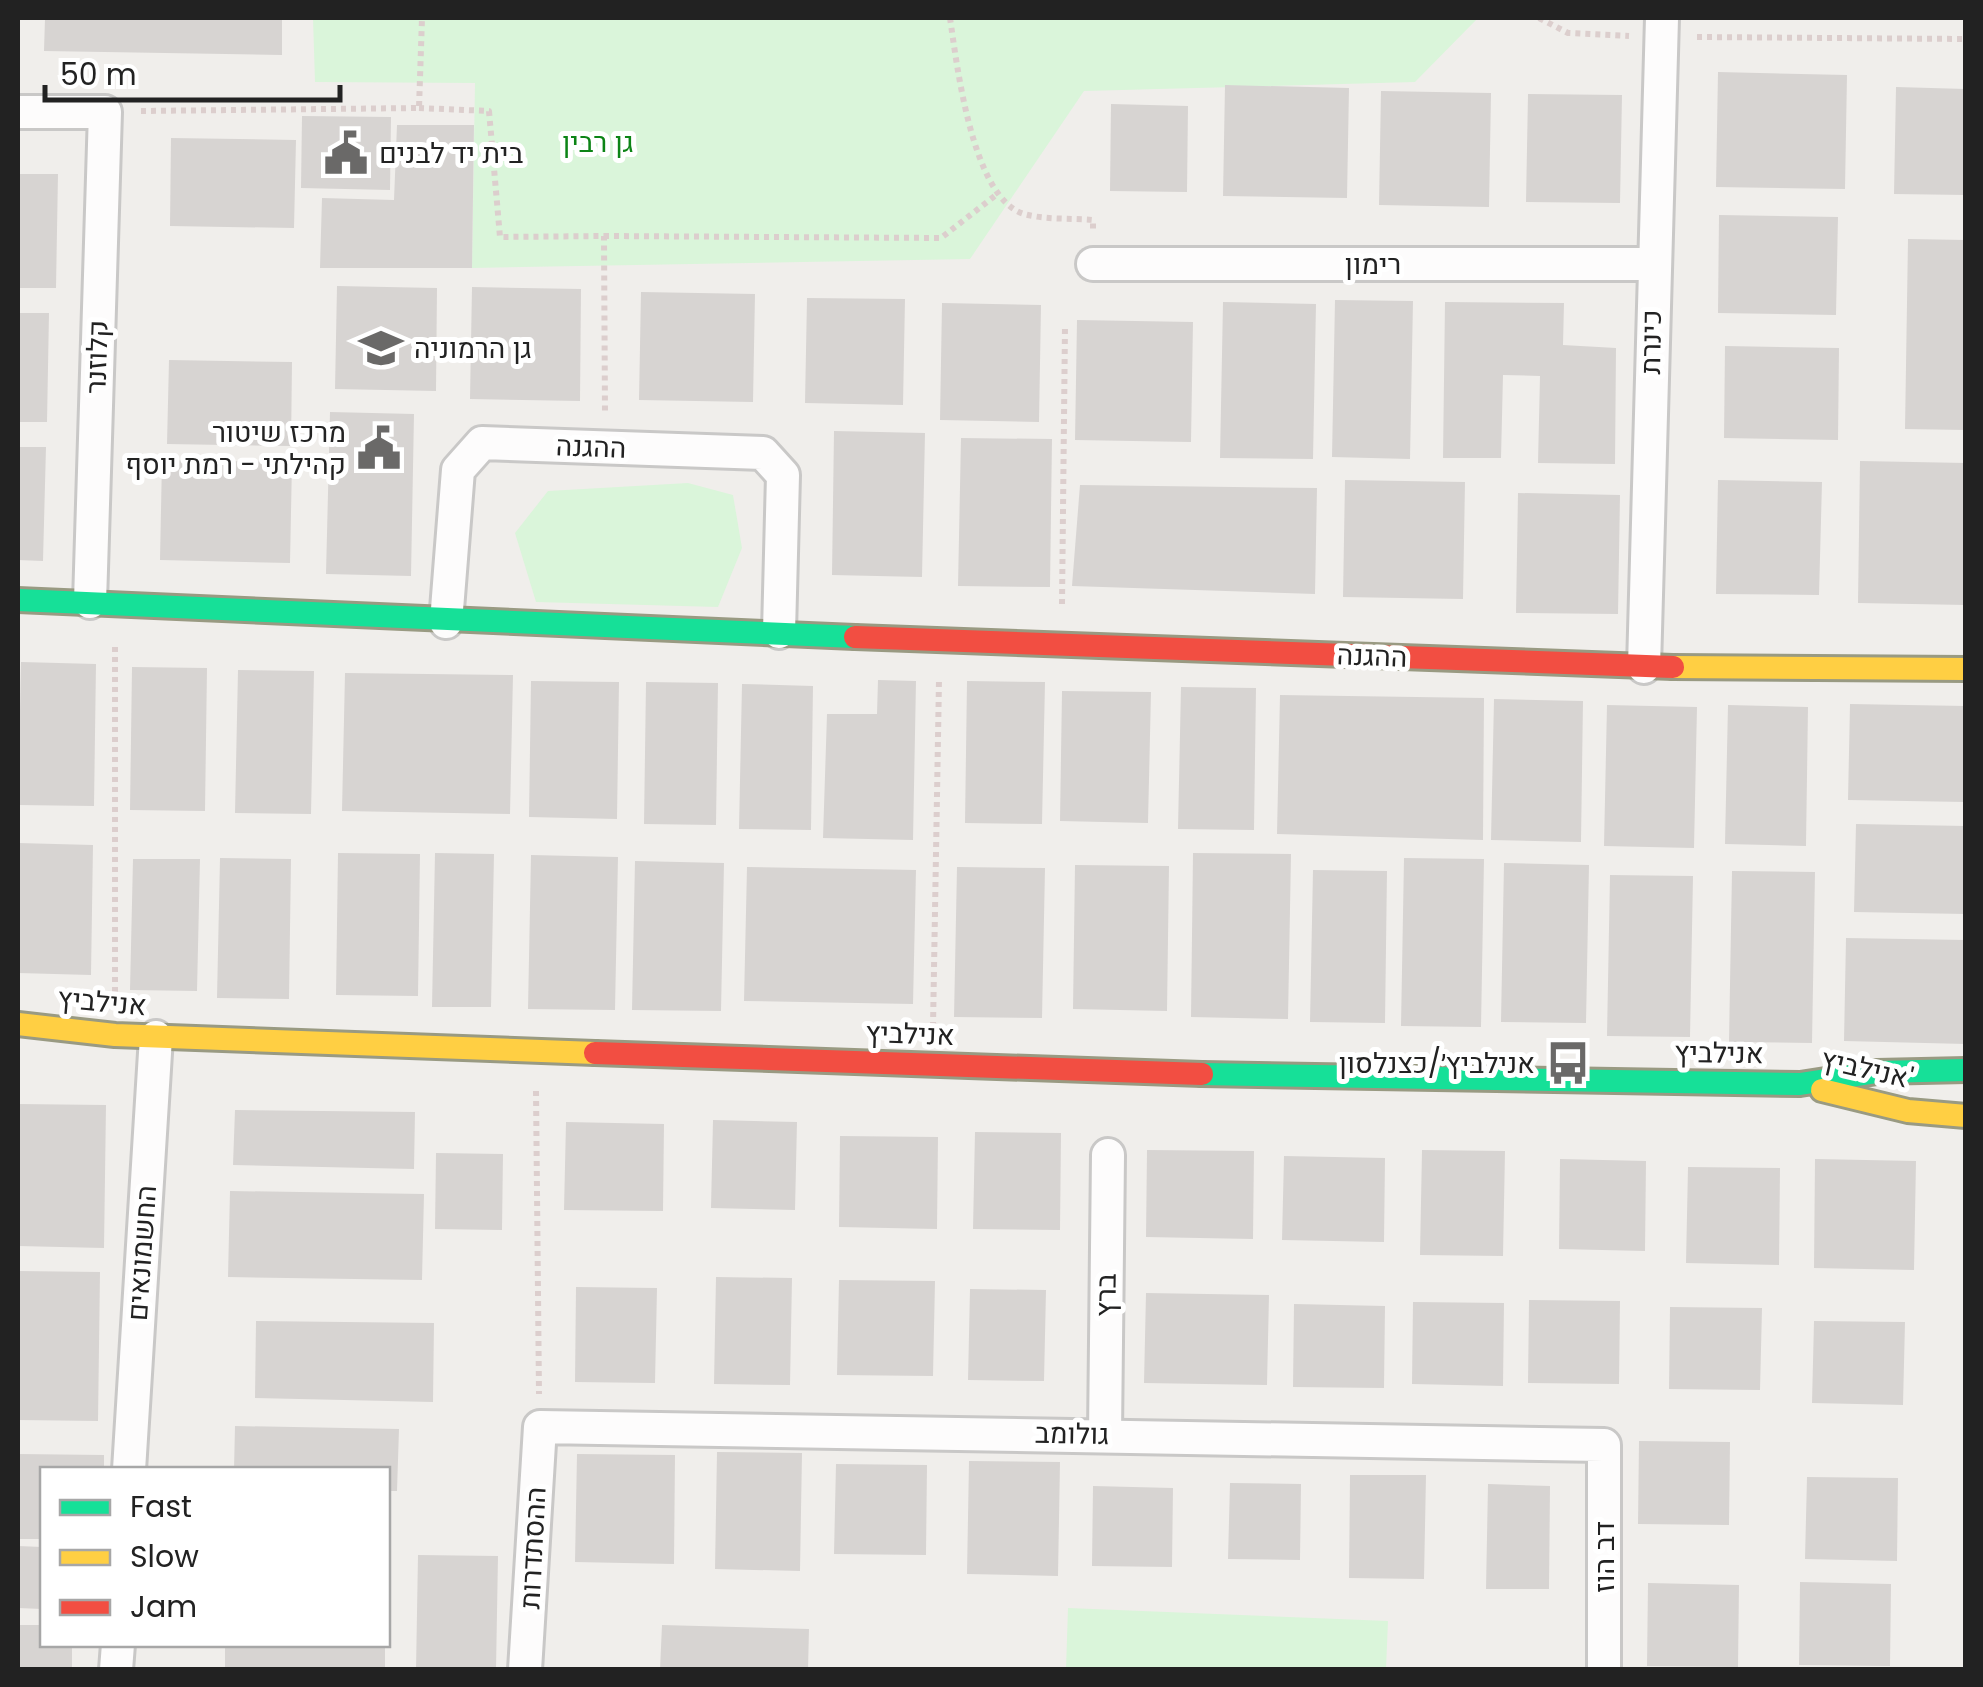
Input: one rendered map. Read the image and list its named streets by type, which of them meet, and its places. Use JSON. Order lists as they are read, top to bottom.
{
  "streets": {
    "street": [
      "רימון",
      "כינרת",
      "קלוזנר",
      "ההגנה",
      "אנילביץ",
      "אנילביץ'",
      "החשמונאים",
      "ברץ",
      "גולומב",
      "ההסתדרות",
      "דב הוז"
    ]
  },
  "crossings": [
    ["רימון", "כינרת"],
    ["כינרת", "ההגנה"],
    ["קלוזנר", "ההגנה"],
    ["אנילביץ", "אנילביץ'"],
    ["אנילביץ", "החשמונאים"],
    ["ברץ", "גולומב"],
    ["גולומב", "ההסתדרות"],
    ["גולומב", "דב הוז"]
  ],
  "parks": ["גן רבין"],
  "places": {
    "public building": ["בית יד לבנים", "מרכז שיטור קהילתי - רמת יוסף"],
    "school or university": ["גן הרמוניה"],
    "bus stop": ["אנילביץ׳/כצנלסון"]
  },
  "legend": ["Fast", "Slow", "Jam"],
  "scale_bar": "50 m"
}
